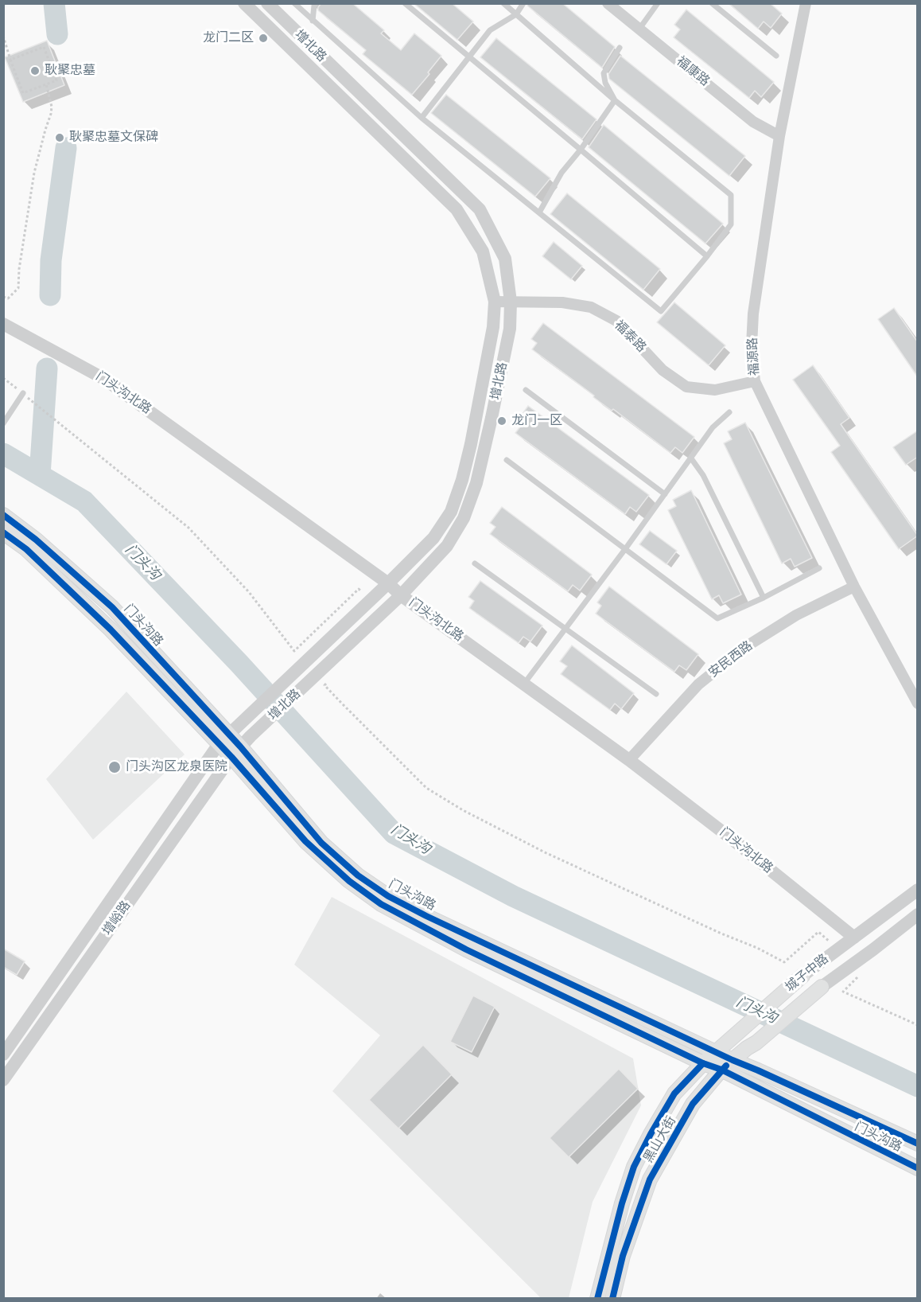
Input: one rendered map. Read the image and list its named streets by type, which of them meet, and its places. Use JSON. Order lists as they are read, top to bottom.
{
  "streets": {
    "main road": ["门头沟路", "城子中路", "黑山大街"],
    "street": [
      "增北路",
      "福康路",
      "福泰路",
      "福源路",
      "门头沟北路",
      "安民西路",
      "增峪路"
    ]
  },
  "crossings": [
    ["增北路", "福泰路"],
    ["增北路", "门头沟北路"],
    ["增北路", "门头沟路"],
    ["增北路", "增峪路"],
    ["福康路", "福源路"],
    ["福泰路", "福源路"],
    ["福源路", "安民西路"],
    ["门头沟北路", "安民西路"],
    ["门头沟北路", "城子中路"],
    ["门头沟路", "增峪路"],
    ["门头沟路", "城子中路"],
    ["门头沟路", "黑山大街"],
    ["城子中路", "黑山大街"]
  ],
  "water": ["门头沟"],
  "places": [
    "龙门二区",
    "耿聚忠墓",
    "耿聚忠墓文保碑",
    "龙门一区",
    "门头沟区龙泉医院"
  ]
}
